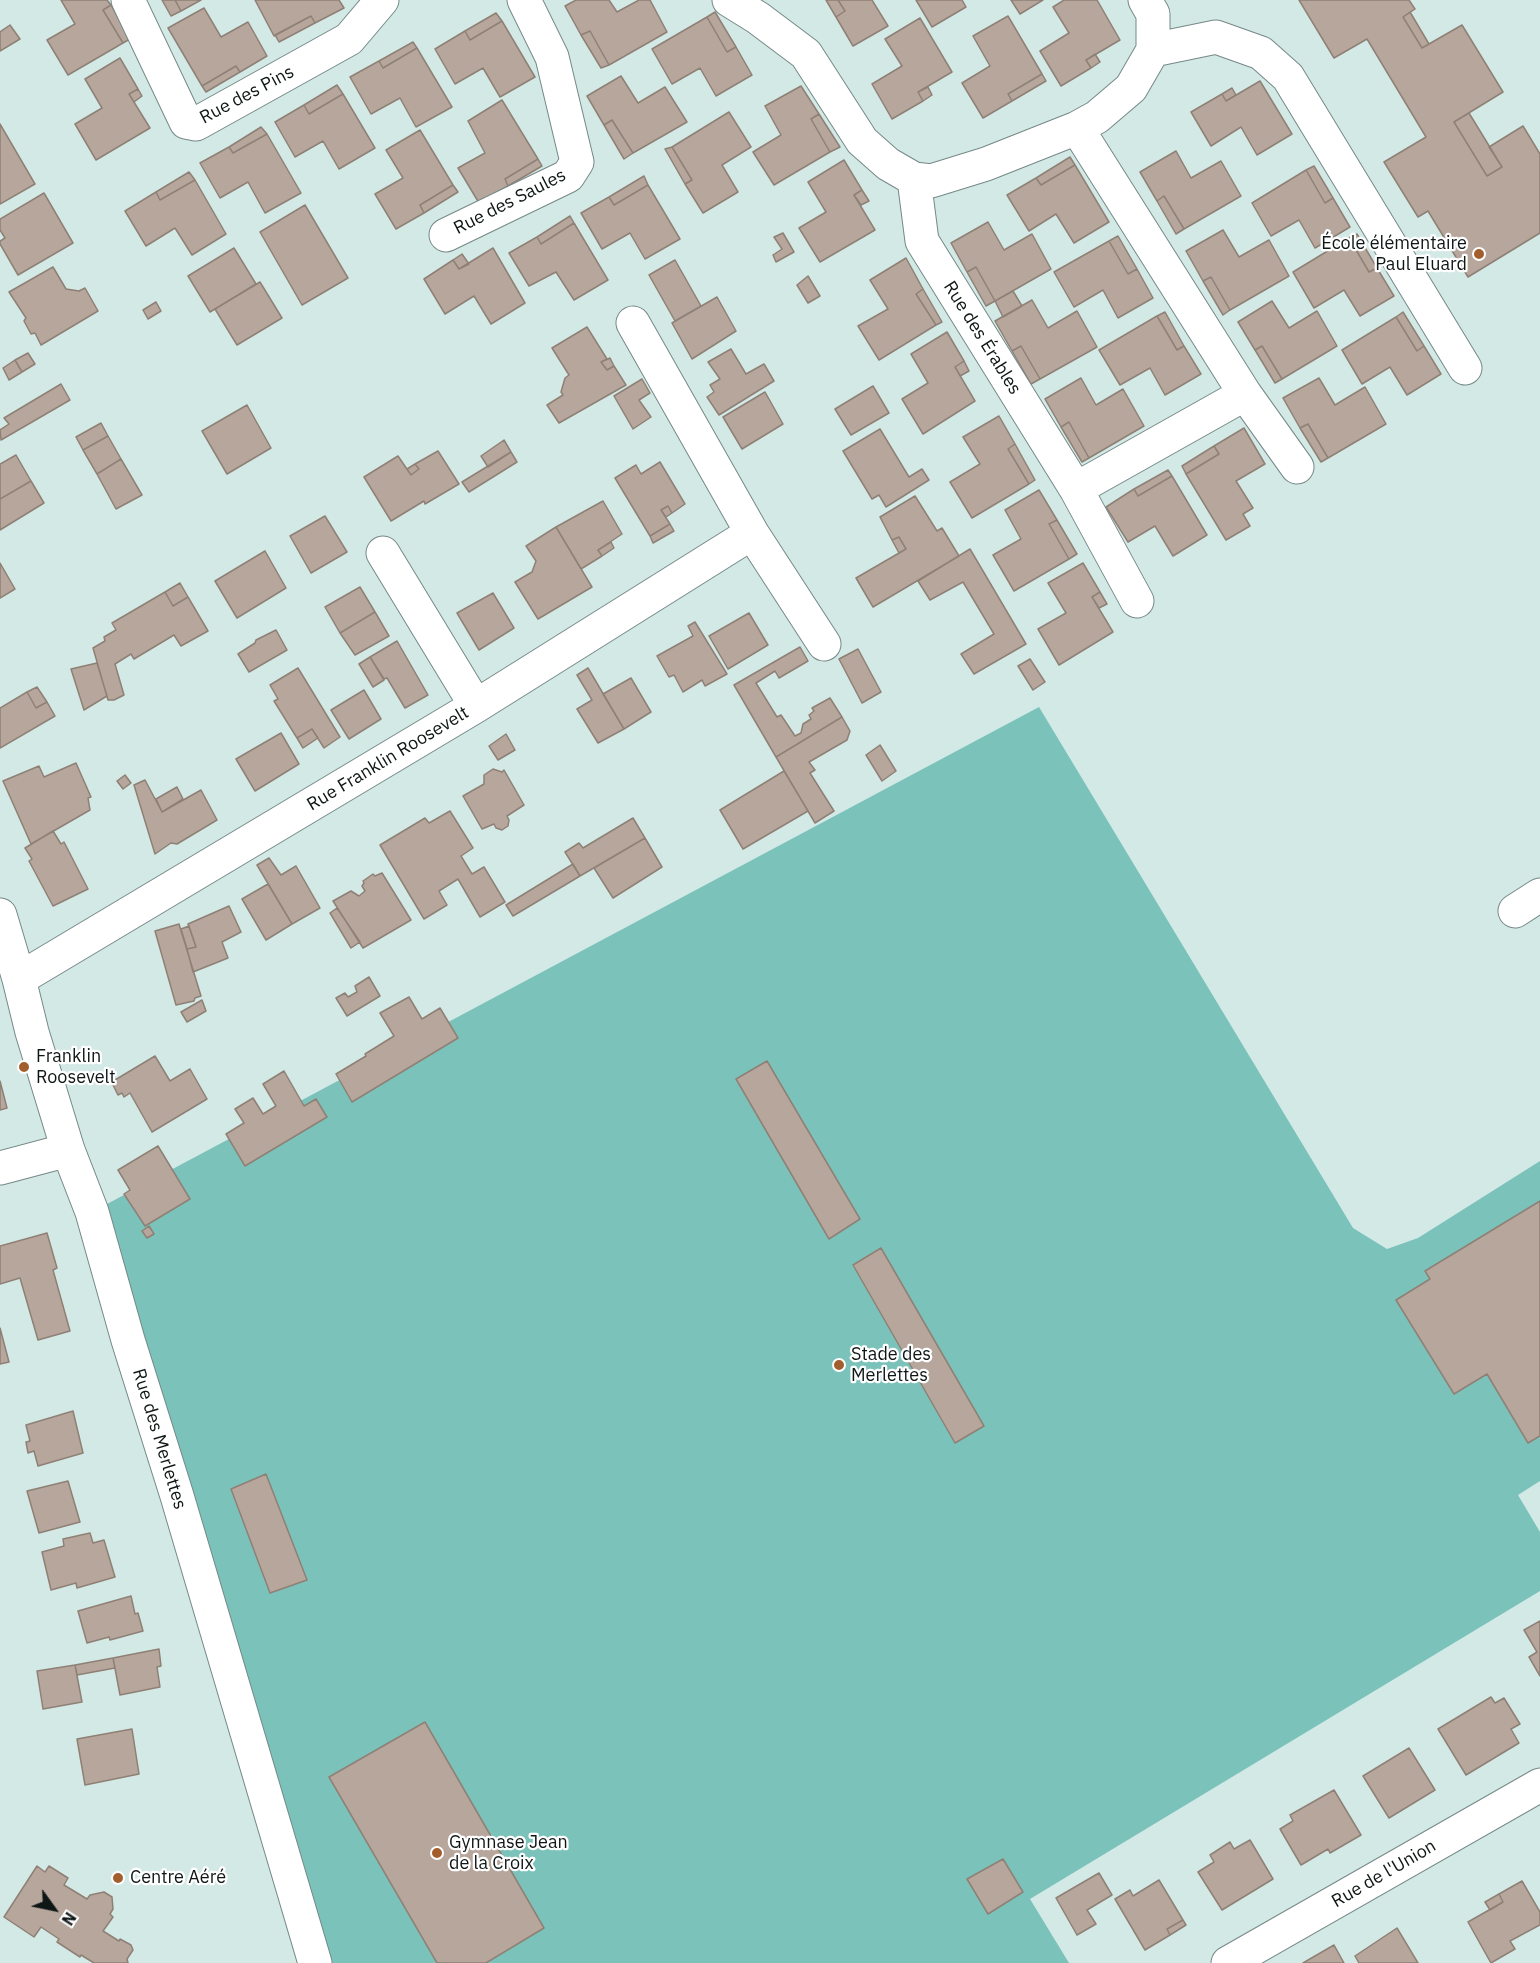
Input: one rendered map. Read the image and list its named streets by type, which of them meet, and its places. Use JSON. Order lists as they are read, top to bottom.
{
  "streets": {
    "street": [
      "Rue des Pins",
      "Rue des Saules",
      "Rue des Érables",
      "Rue Franklin Roosevelt",
      "Rue des Merlettes",
      "Rue de l'Union"
    ]
  },
  "crossings": [
    ["Rue Franklin Roosevelt", "Rue des Merlettes"]
  ],
  "places": [
    "École élémentaire Paul Eluard",
    "Franklin Roosevelt",
    "Stade des Merlettes",
    "Gymnase Jean de la Croix",
    "Centre Aéré"
  ],
  "north": "bottom right"
}
